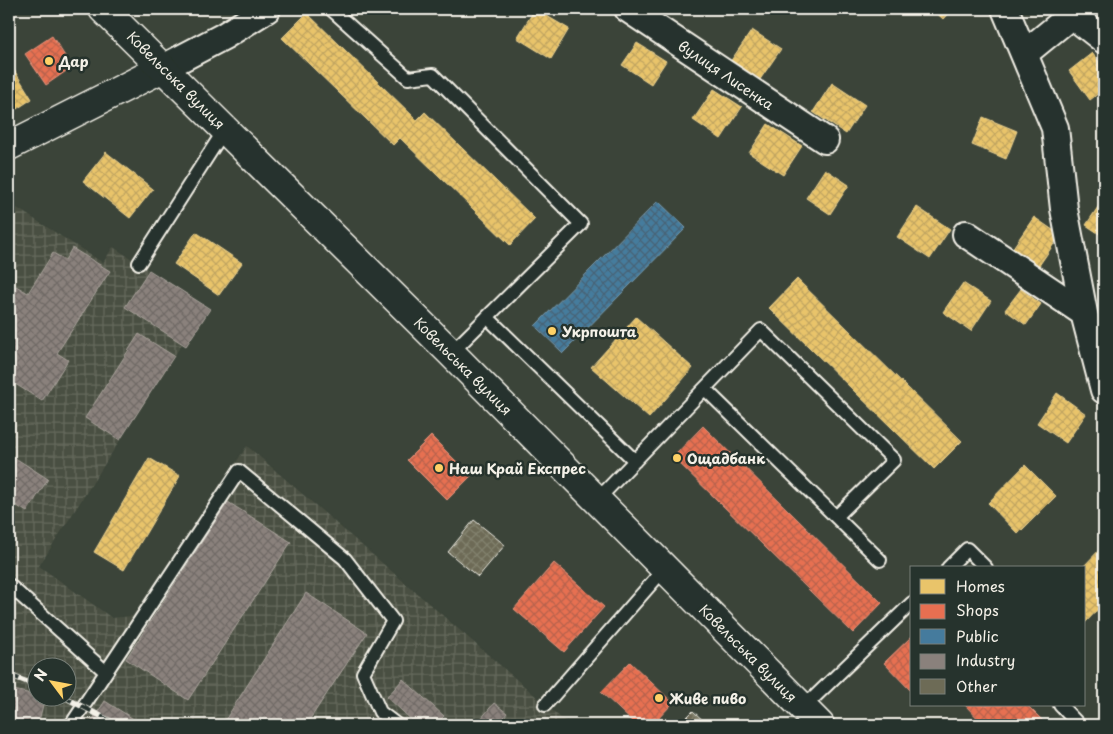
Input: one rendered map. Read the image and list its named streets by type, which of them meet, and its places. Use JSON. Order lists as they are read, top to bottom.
{
  "streets": {
    "main road": ["Ковельська вулиця"],
    "street": ["вулиця Лисенка"]
  },
  "places": [
    "Дар",
    "Укрпошта",
    "Ощадбанк",
    "Наш Край Експрес",
    "Живе пиво"
  ],
  "legend": [
    "Homes",
    "Shops",
    "Public",
    "Industry",
    "Other"
  ],
  "north": "top left"
}
